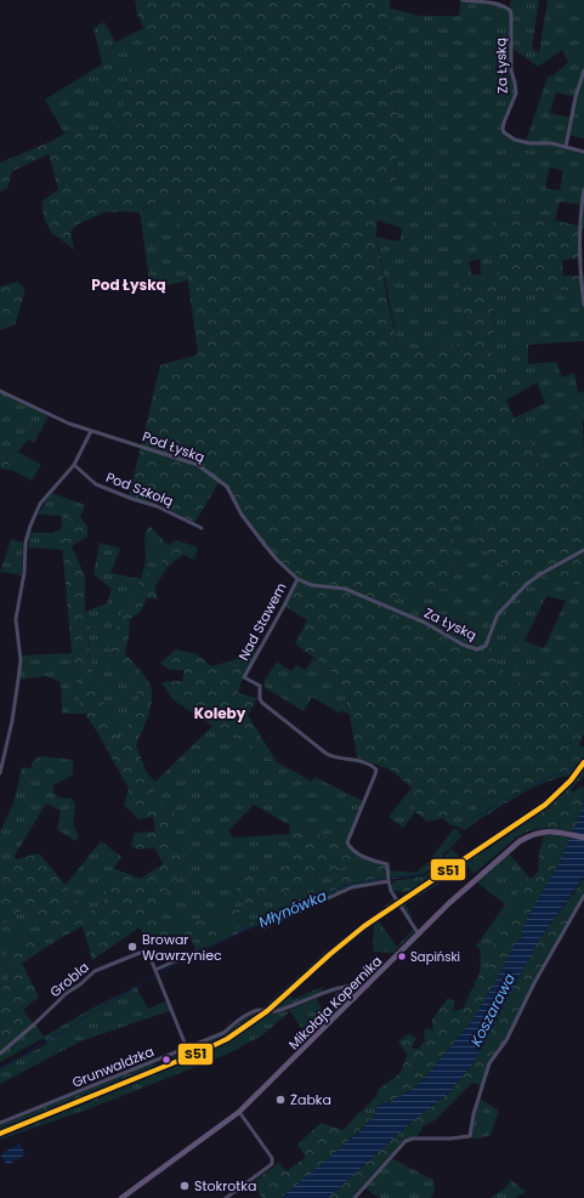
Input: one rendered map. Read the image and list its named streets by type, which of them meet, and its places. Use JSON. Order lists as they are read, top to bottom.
{
  "streets": {
    "main road": ["Mikołaja Kopernika"],
    "street": [
      "Za Łyską",
      "Pod Łyską",
      "Pod Szkołą",
      "Nad Stawem",
      "Grobla",
      "Grunwaldzka"
    ]
  },
  "crossings": [
    ["Za Łyską", "Pod Łyską"],
    ["Za Łyską", "Nad Stawem"],
    ["Pod Łyską", "Nad Stawem"],
    ["Nad Stawem", "Mikołaja Kopernika"],
    ["Grobla", "Grunwaldzka"],
    ["Mikołaja Kopernika", "Grunwaldzka"]
  ],
  "districts": ["Pod Łyską", "Koleby"],
  "water": ["Młynówka", "Koszarawa"],
  "places": [
    "Browar Wawrzyniec",
    "Sapiński",
    "Żabka",
    "Stokrotka"
  ],
  "lines": ["transit line S51"]
}
